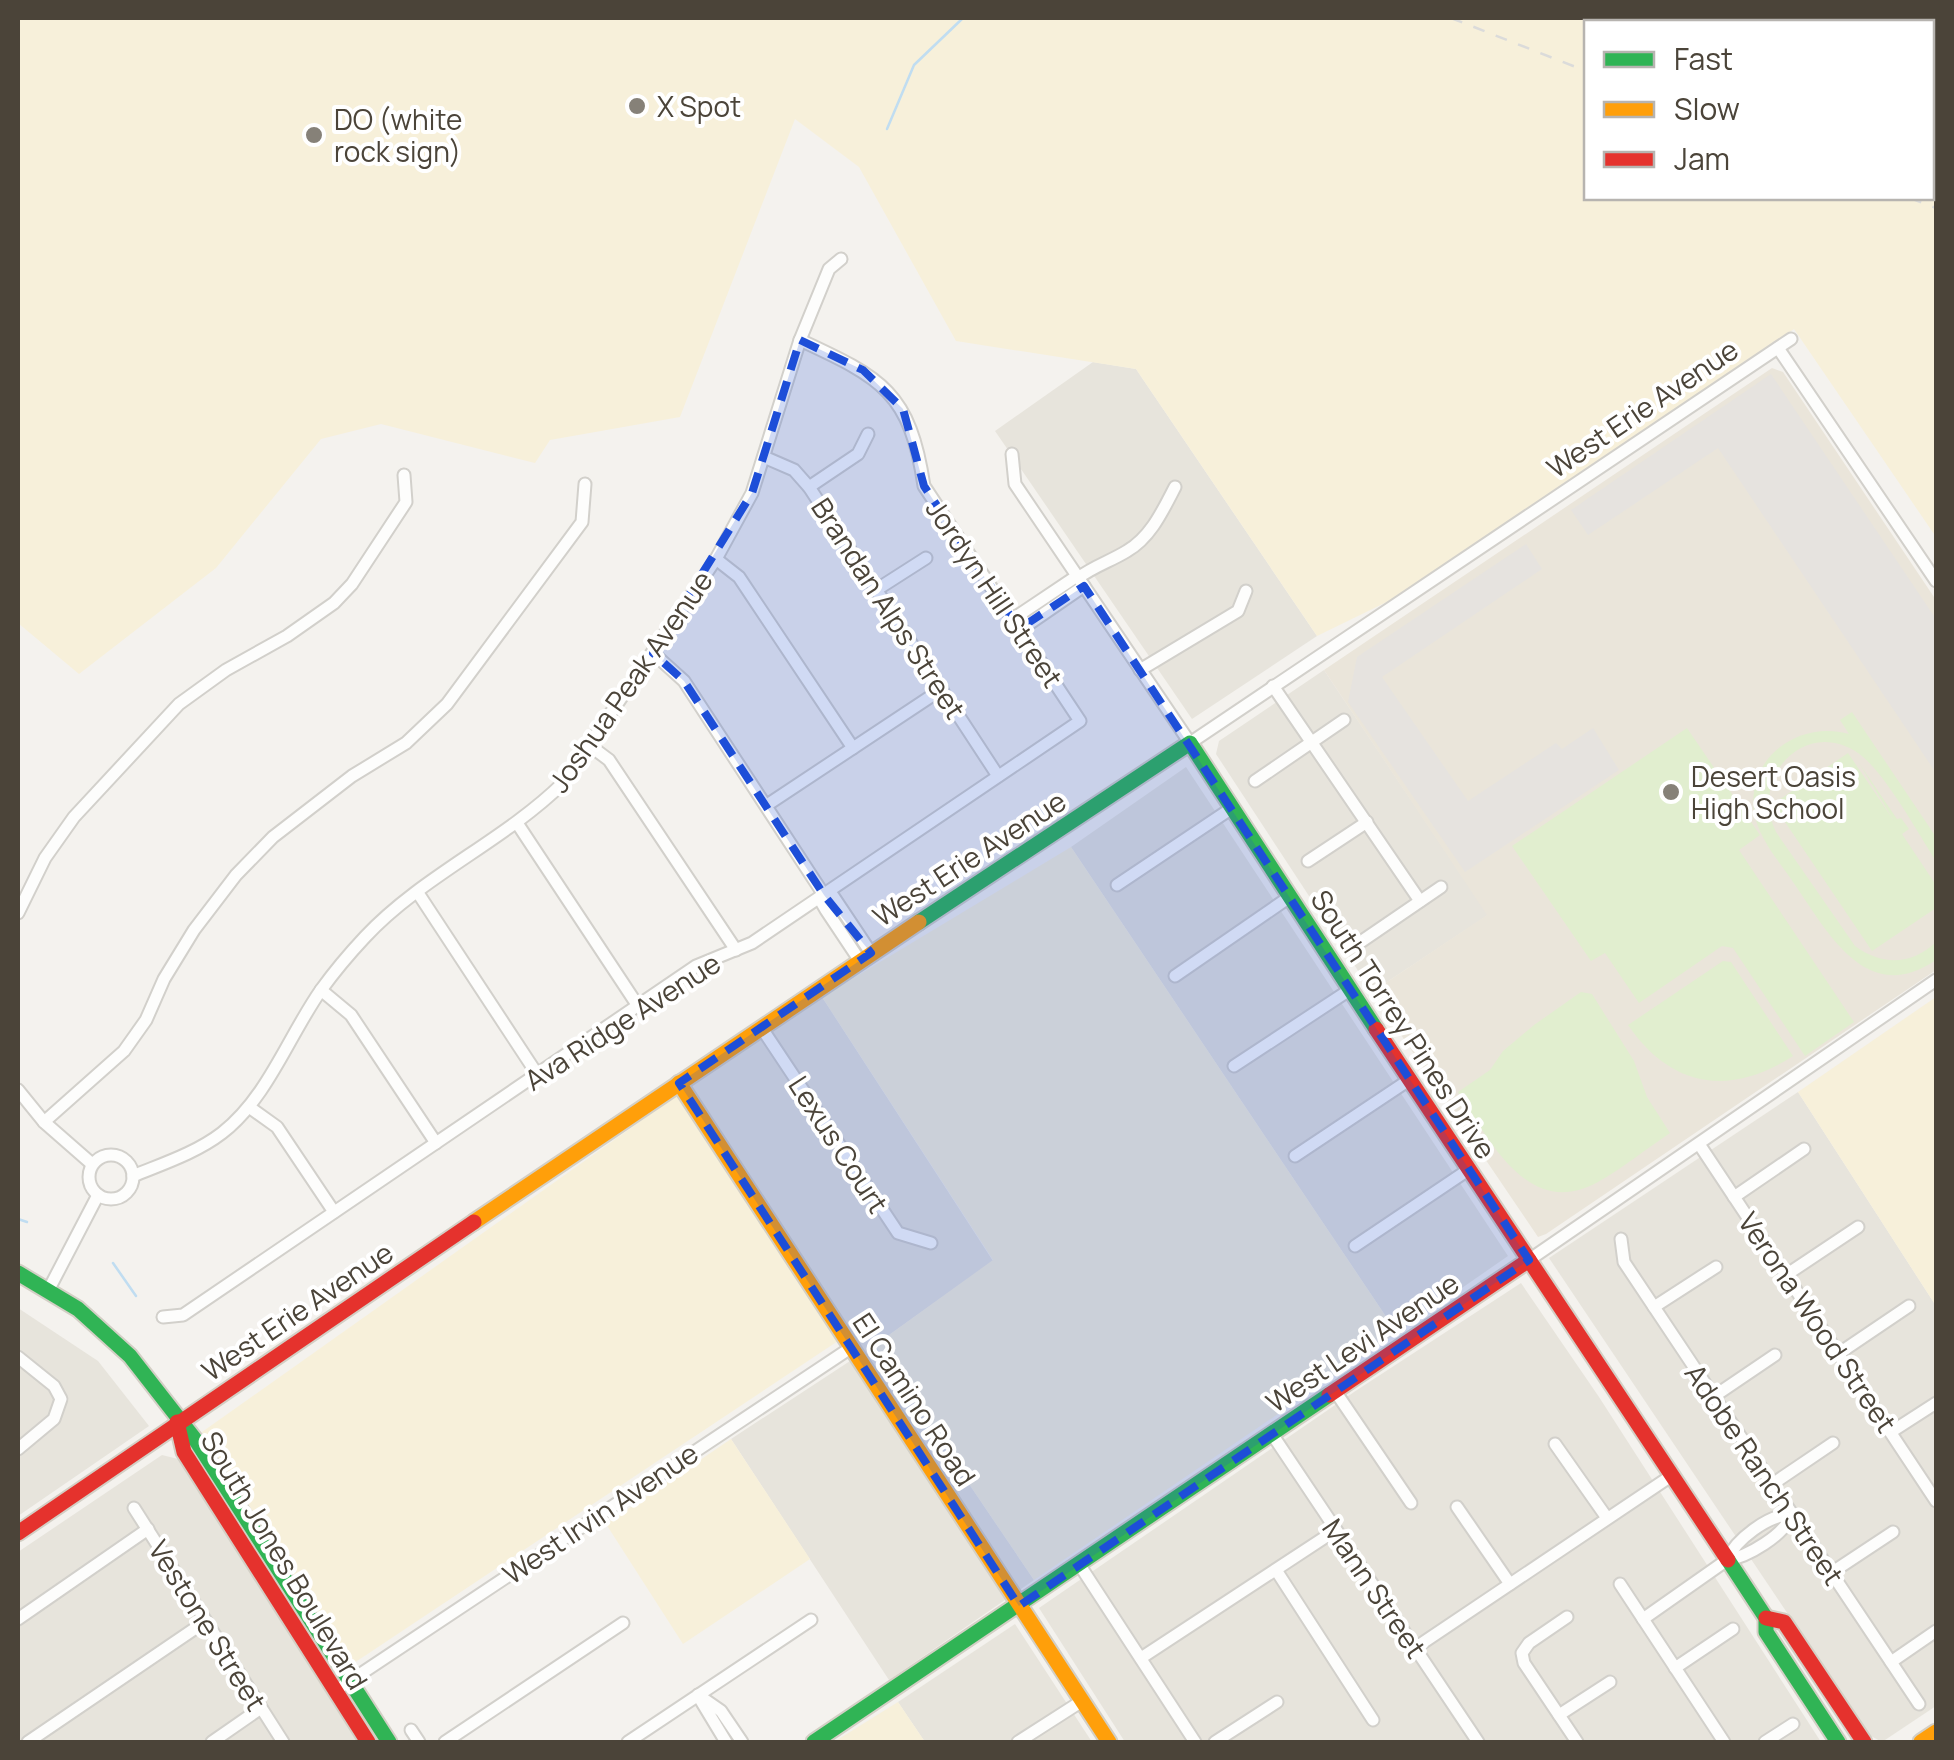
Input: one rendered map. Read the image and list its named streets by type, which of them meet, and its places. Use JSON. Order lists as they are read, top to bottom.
{
  "streets": {
    "street": [
      "West Erie Avenue",
      "Jordyn Hill Street",
      "Brandan Alps Street",
      "Joshua Peak Avenue",
      "Ava Ridge Avenue",
      "South Torrey Pines Drive",
      "Lexus Court",
      "Verona Wood Street",
      "West Levi Avenue",
      "El Camino Road",
      "Adobe Ranch Street",
      "West Irvin Avenue",
      "South Jones Boulevard",
      "Mann Street",
      "Vestone Street"
    ]
  },
  "crossings": [
    ["West Erie Avenue", "South Torrey Pines Drive"],
    ["West Erie Avenue", "Lexus Court"],
    ["West Erie Avenue", "El Camino Road"],
    ["West Erie Avenue", "South Jones Boulevard"],
    ["Jordyn Hill Street", "Joshua Peak Avenue"],
    ["Jordyn Hill Street", "Ava Ridge Avenue"],
    ["Brandan Alps Street", "Joshua Peak Avenue"],
    ["Brandan Alps Street", "Ava Ridge Avenue"],
    ["South Torrey Pines Drive", "West Levi Avenue"],
    ["Verona Wood Street", "West Levi Avenue"],
    ["West Levi Avenue", "El Camino Road"],
    ["West Levi Avenue", "Mann Street"],
    ["El Camino Road", "West Irvin Avenue"],
    ["West Irvin Avenue", "South Jones Boulevard"]
  ],
  "places": ["X Spot", "DO (white rock sign)", "Desert Oasis High School"],
  "legend": ["Fast", "Slow", "Jam"]
}
